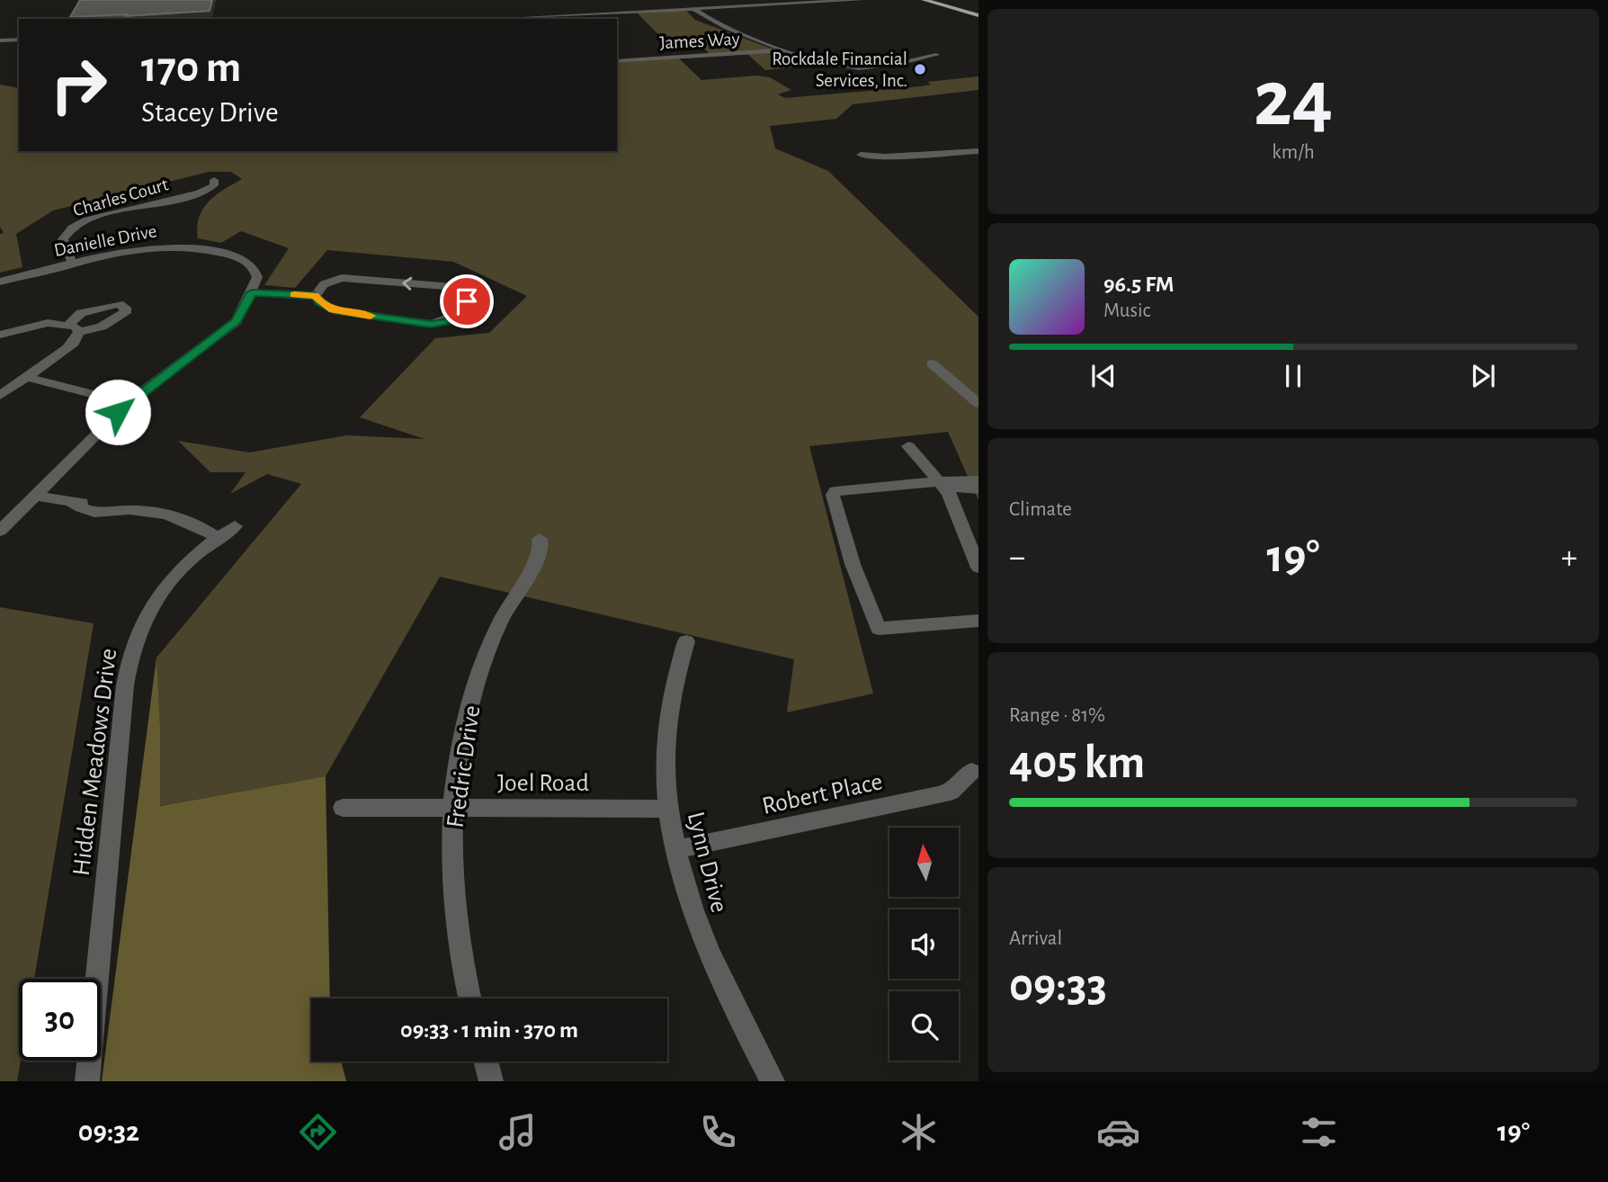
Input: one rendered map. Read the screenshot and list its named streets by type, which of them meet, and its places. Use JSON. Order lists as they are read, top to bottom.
{
  "streets": {
    "street": [
      "James Way",
      "Charles Court",
      "Danielle Drive",
      "Hidden Meadows Drive",
      "Fredric Drive",
      "Joel Road",
      "Robert Place",
      "Lynn Drive"
    ]
  },
  "crossings": [
    ["Charles Court", "Danielle Drive"],
    ["Fredric Drive", "Joel Road"],
    ["Joel Road", "Lynn Drive"],
    ["Robert Place", "Lynn Drive"]
  ],
  "places": ["Rockdale Financial Services, Inc."],
  "north": "top",
  "page": {
    "tile": [
      ["24", "km/h"],
      "Climate",
      ["Range · 81%", "405 km"],
      ["Arrival", "09:33"]
    ],
    "turn": ["170 m", "Stacey Drive"],
    "song": ["96.5 FM", "Music"],
    "heat": ["−", "19°", "+"],
    "limit": "30",
    "trip": "09:33 · 1 min · 370 m",
    "tabs": ["09:32", "19°"]
  }
}
